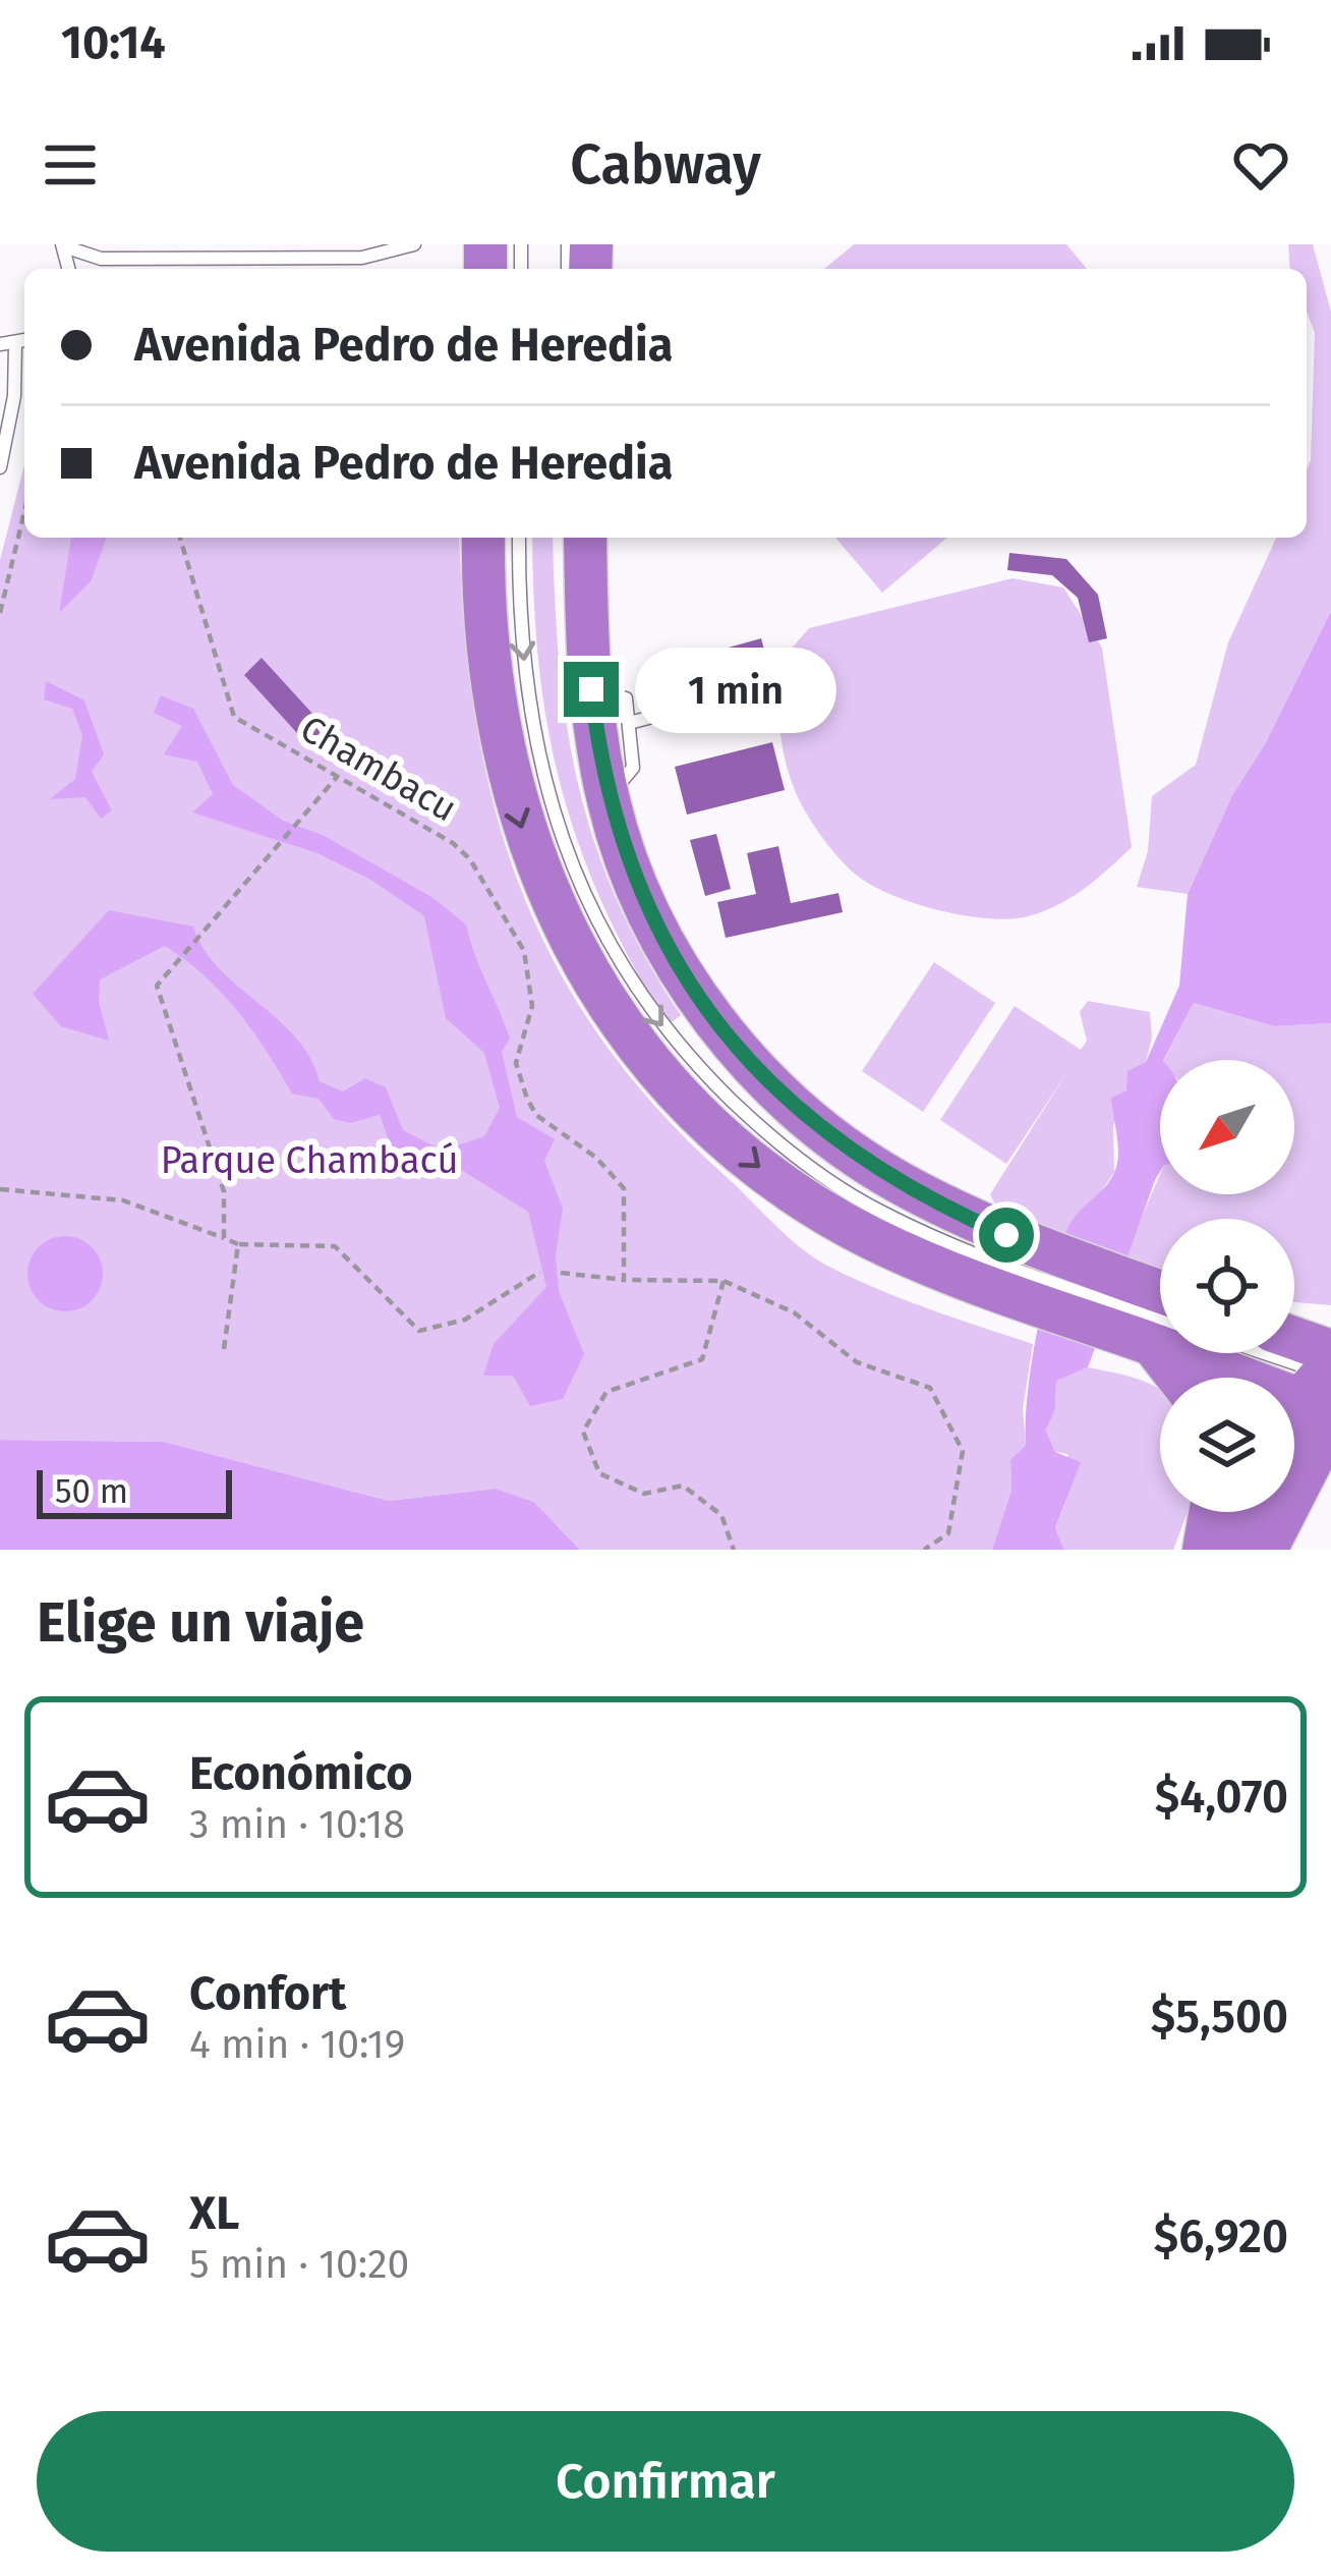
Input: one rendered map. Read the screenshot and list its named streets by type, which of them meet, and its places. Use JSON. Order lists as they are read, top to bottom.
{
  "streets": {
    "path": ["Chambacu"]
  },
  "parks": ["Parque Chambacú"],
  "scale_bar": "50 m",
  "north": "bottom left",
  "page": {
    "status": "10:14",
    "header": "Cabway",
    "banner": ["Avenida Pedro de Heredia", "Avenida Pedro de Heredia"],
    "bubble": "1 min",
    "scale": "50 m",
    "heading": "Elige un viaje",
    "list": [
      {
        "name": "Económico",
        "note": "3 min · 10:18",
        "value": "$4,070"
      },
      {
        "name": "Confort",
        "note": "4 min · 10:19",
        "value": "$5,500"
      },
      {
        "name": "XL",
        "note": "5 min · 10:20",
        "value": "$6,920"
      }
    ],
    "buttons": "Confirmar"
  }
}
